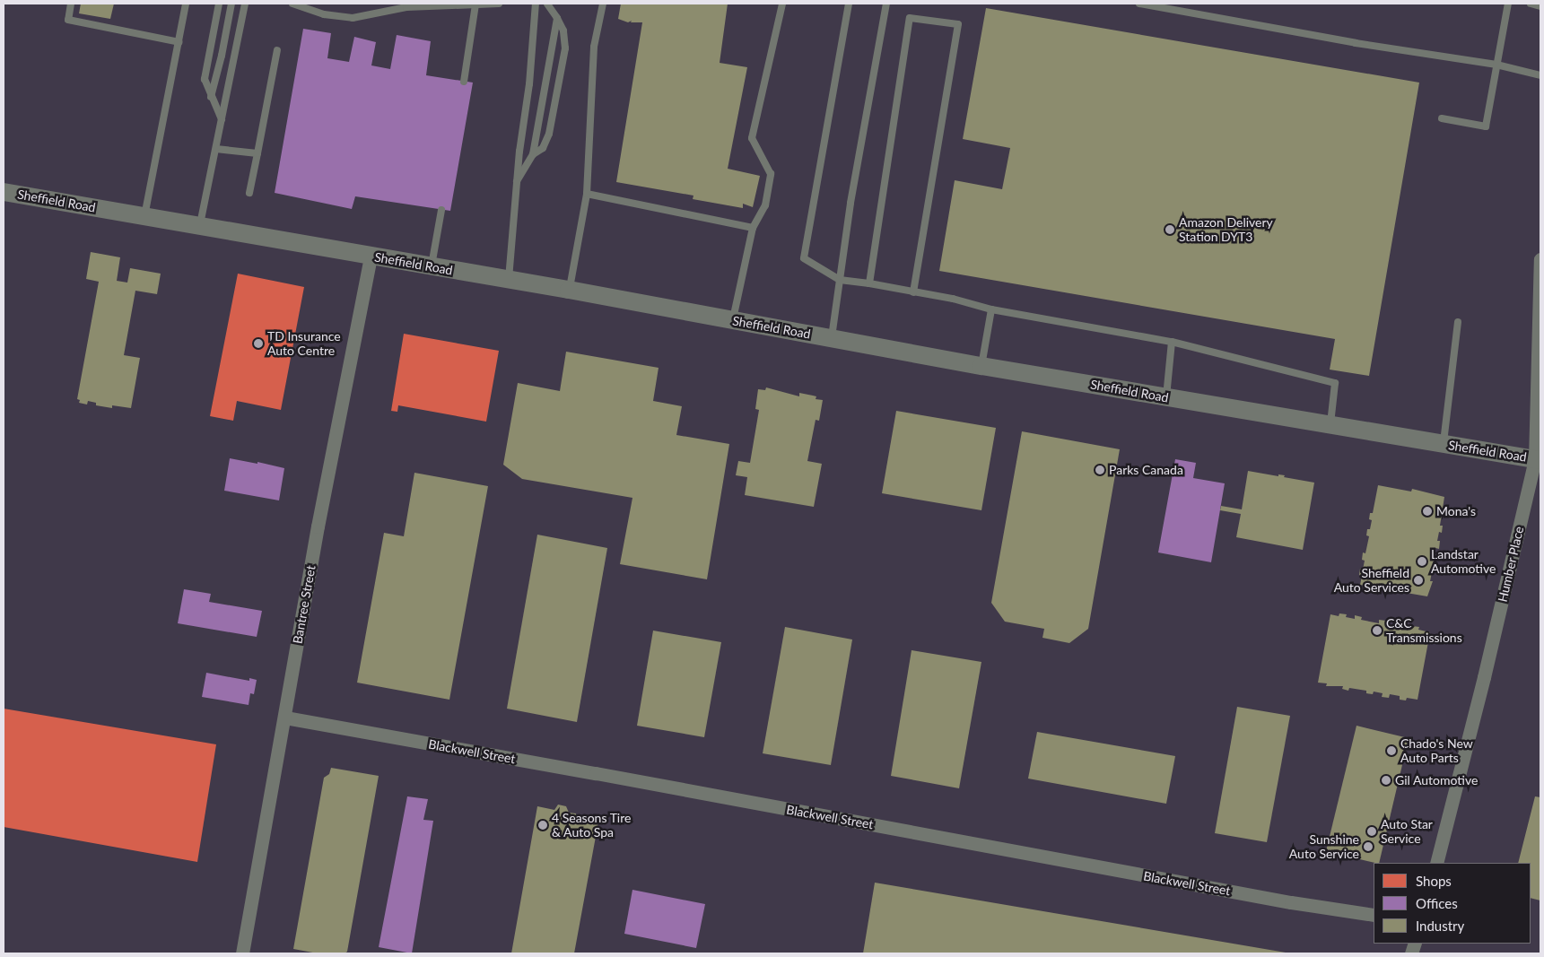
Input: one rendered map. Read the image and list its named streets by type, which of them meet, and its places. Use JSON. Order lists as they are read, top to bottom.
{
  "streets": {
    "street": [
      "Sheffield Road",
      "Humber Place",
      "Bantree Street",
      "Blackwell Street"
    ]
  },
  "crossings": [
    ["Sheffield Road", "Humber Place"],
    ["Sheffield Road", "Bantree Street"],
    ["Bantree Street", "Blackwell Street"]
  ],
  "places": [
    "Amazon Delivery Station DYT3",
    "TD Insurance Auto Centre",
    "Parks Canada",
    "Mona's",
    "Landstar Automotive",
    "Sheffield Auto Services",
    "C&C Transmissions",
    "Chado's New Auto Parts",
    "Gil Automotive",
    "4 Seasons Tire & Auto Spa",
    "Auto Star Service",
    "Sunshine Auto Service"
  ],
  "legend": ["Shops", "Offices", "Industry"]
}
